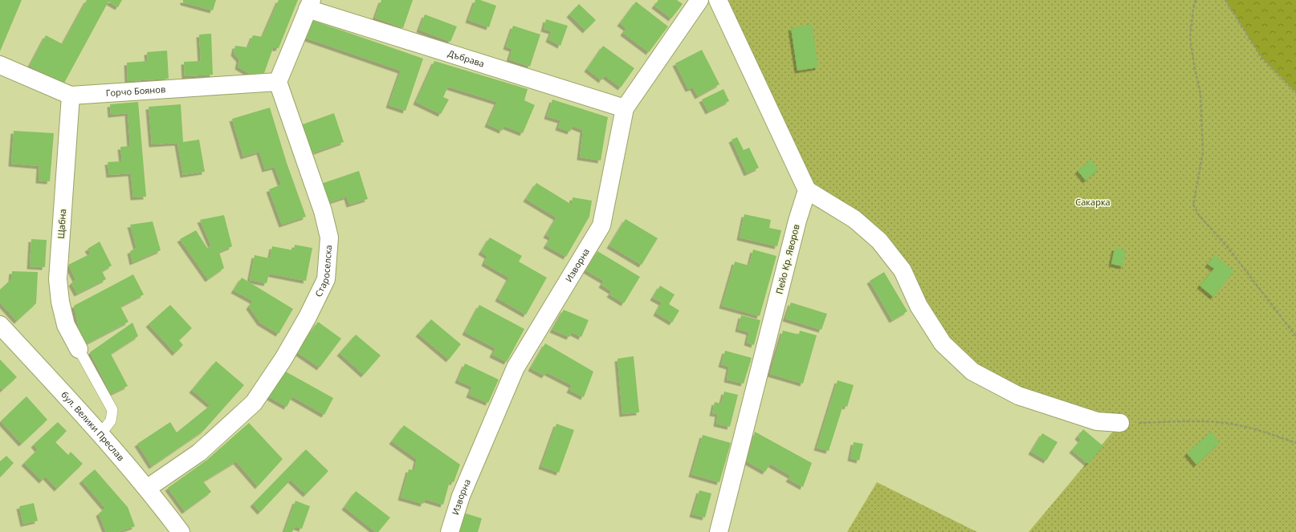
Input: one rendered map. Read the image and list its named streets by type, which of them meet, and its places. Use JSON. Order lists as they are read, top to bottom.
{
  "streets": {
    "street": [
      "Дъбрава",
      "Горчо Боянов",
      "Щабна",
      "Пейо Кр. Яворов",
      "Изворна",
      "Староселска",
      "бул. Велики Преслав"
    ]
  },
  "crossings": [
    ["Дъбрава", "Изворна"],
    ["Горчо Боянов", "Щабна"],
    ["Горчо Боянов", "Староселска"],
    ["Староселска", "бул. Велики Преслав"]
  ],
  "parks": ["Сакарка"]
}
